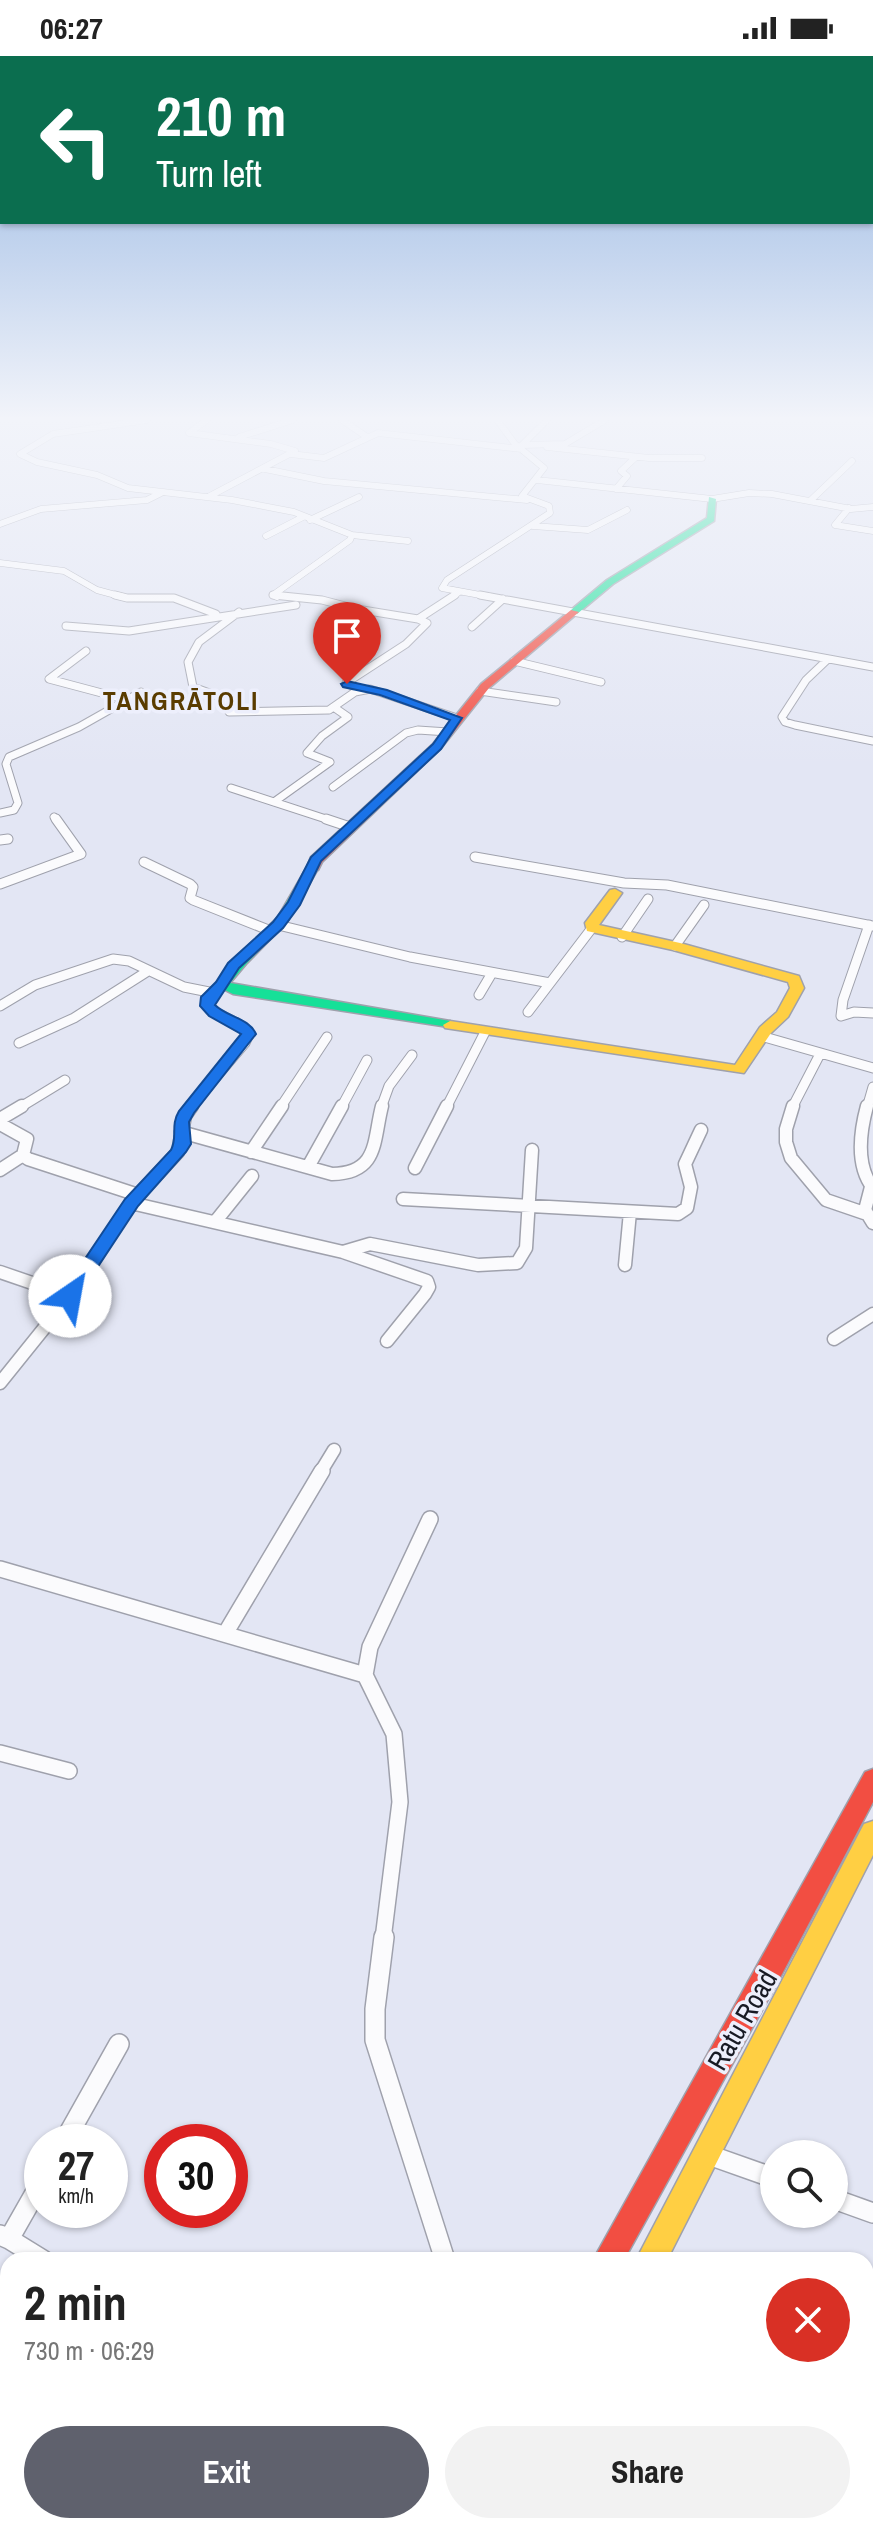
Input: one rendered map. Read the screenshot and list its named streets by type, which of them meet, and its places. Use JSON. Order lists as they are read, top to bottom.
{
  "streets": {
    "street": ["Ratu Road"]
  },
  "districts": ["TANGRĀTOLI"],
  "page": {
    "status": "06:27",
    "turn": ["210 m", "Turn left"],
    "speed": "27 km/h",
    "limit": "30",
    "heading": ["2 min", "730 m · 06:29"],
    "buttons": ["Exit", "Share"]
  }
}
